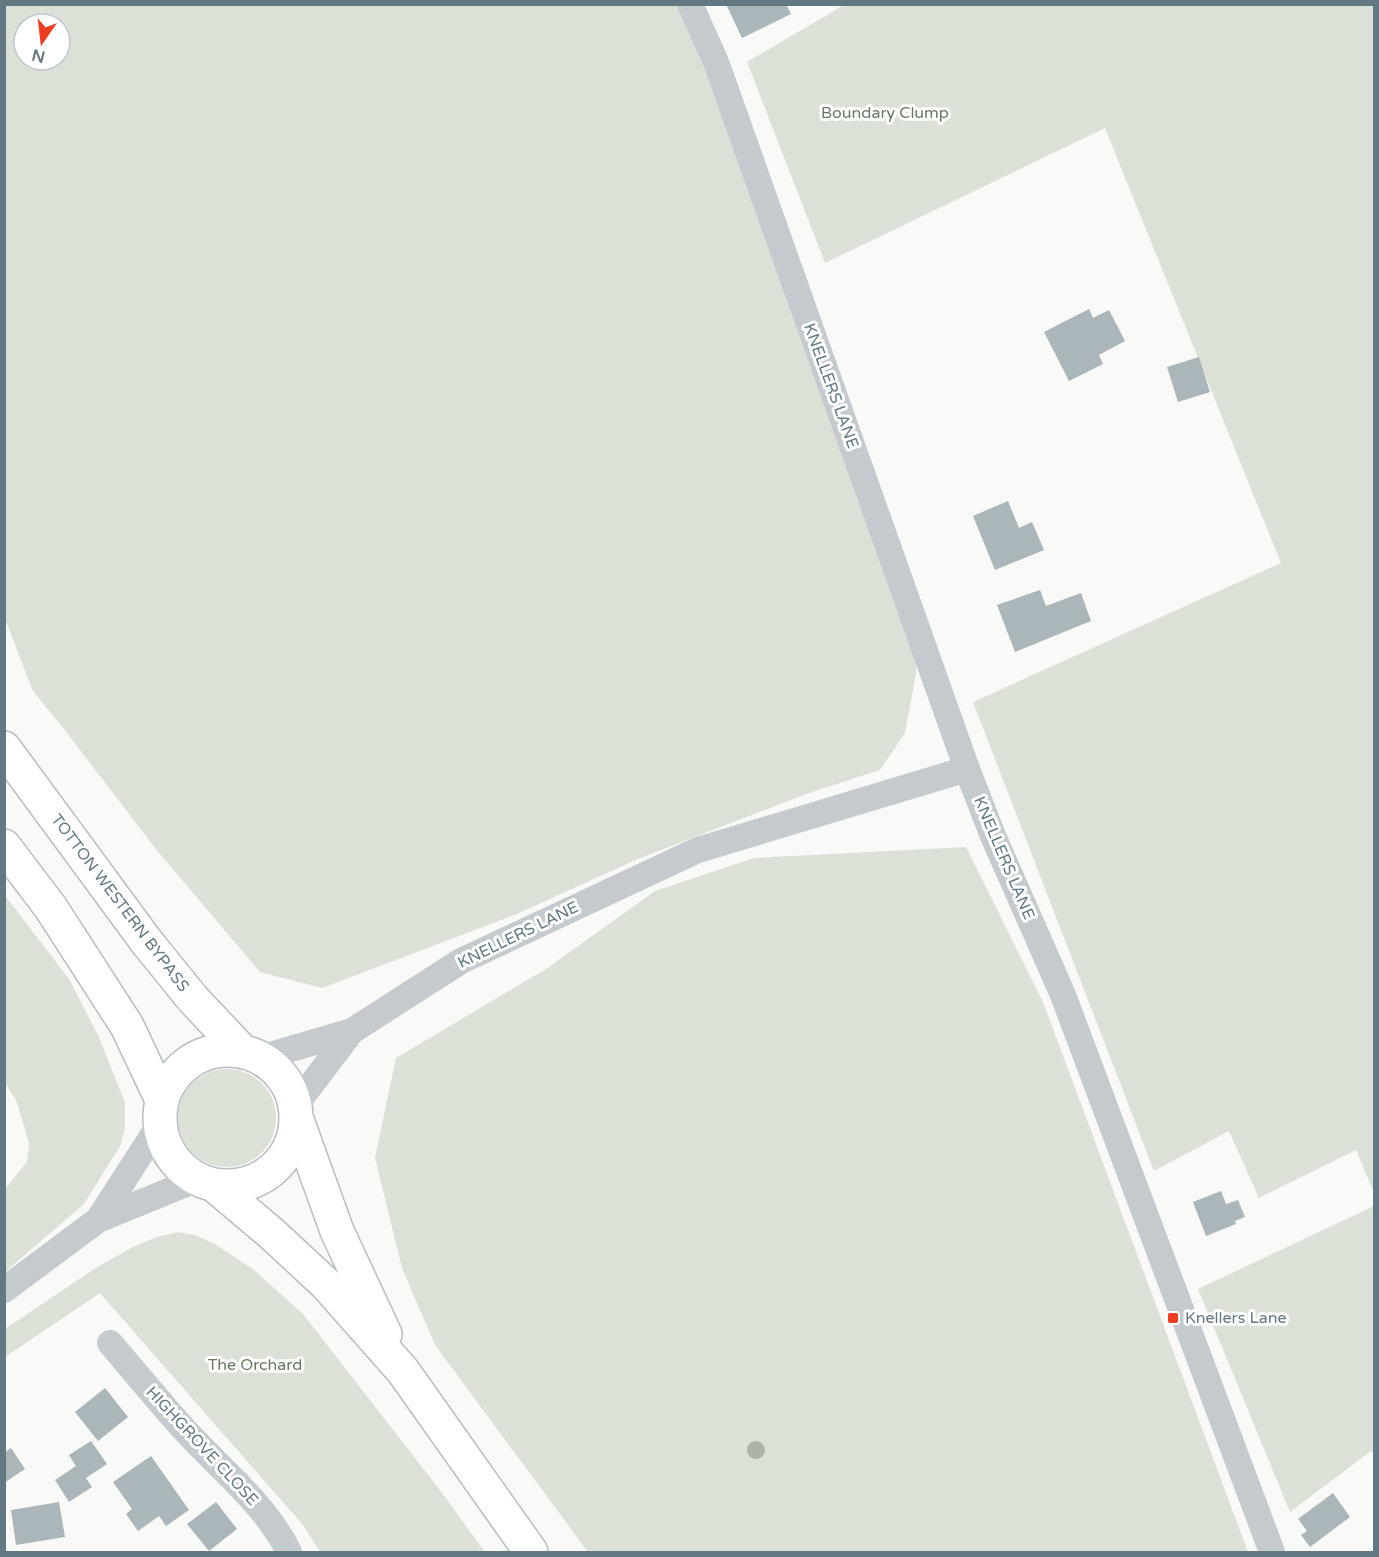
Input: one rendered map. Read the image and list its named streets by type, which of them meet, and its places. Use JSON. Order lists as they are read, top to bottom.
{
  "streets": {
    "main road": ["TOTTON WESTERN BYPASS"],
    "street": ["KNELLERS LANE", "HIGHGROVE CLOSE"]
  },
  "crossings": [
    ["KNELLERS LANE", "TOTTON WESTERN BYPASS"]
  ],
  "parks": ["Boundary Clump", "The Orchard"],
  "places": {
    "transit": ["Knellers Lane"]
  },
  "north": "bottom"
}
